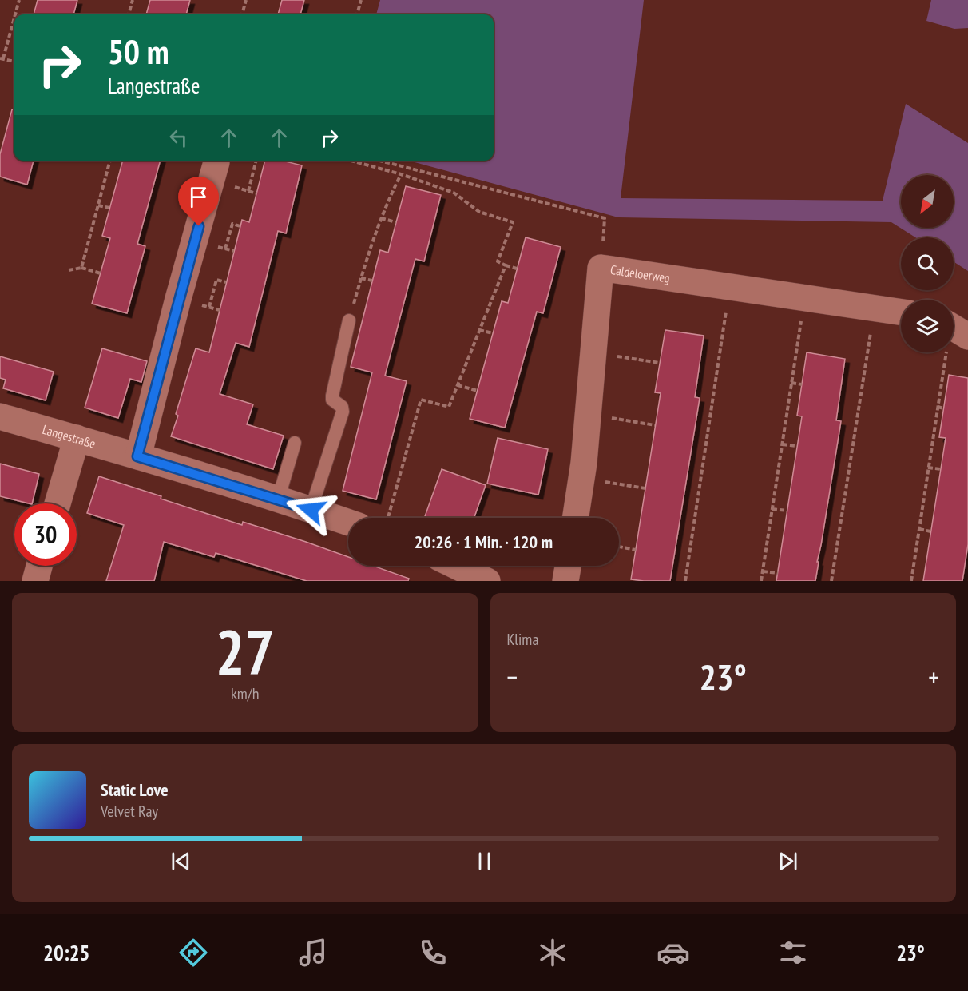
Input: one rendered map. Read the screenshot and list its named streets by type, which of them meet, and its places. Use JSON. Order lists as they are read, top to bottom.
{
  "streets": {
    "street": ["Caldeloerweg", "Langestraße"]
  },
  "north": "bottom left",
  "page": {
    "turn": ["50 m", "Langestraße"],
    "limit": "30",
    "trip": "20:26 · 1 Min. · 120 m",
    "tile": [
      ["27", "km/h"],
      "Klima"
    ],
    "heat": ["−", "23°", "+"],
    "song": ["Static Love", "Velvet Ray"],
    "tabs": ["20:25", "23°"]
  }
}
